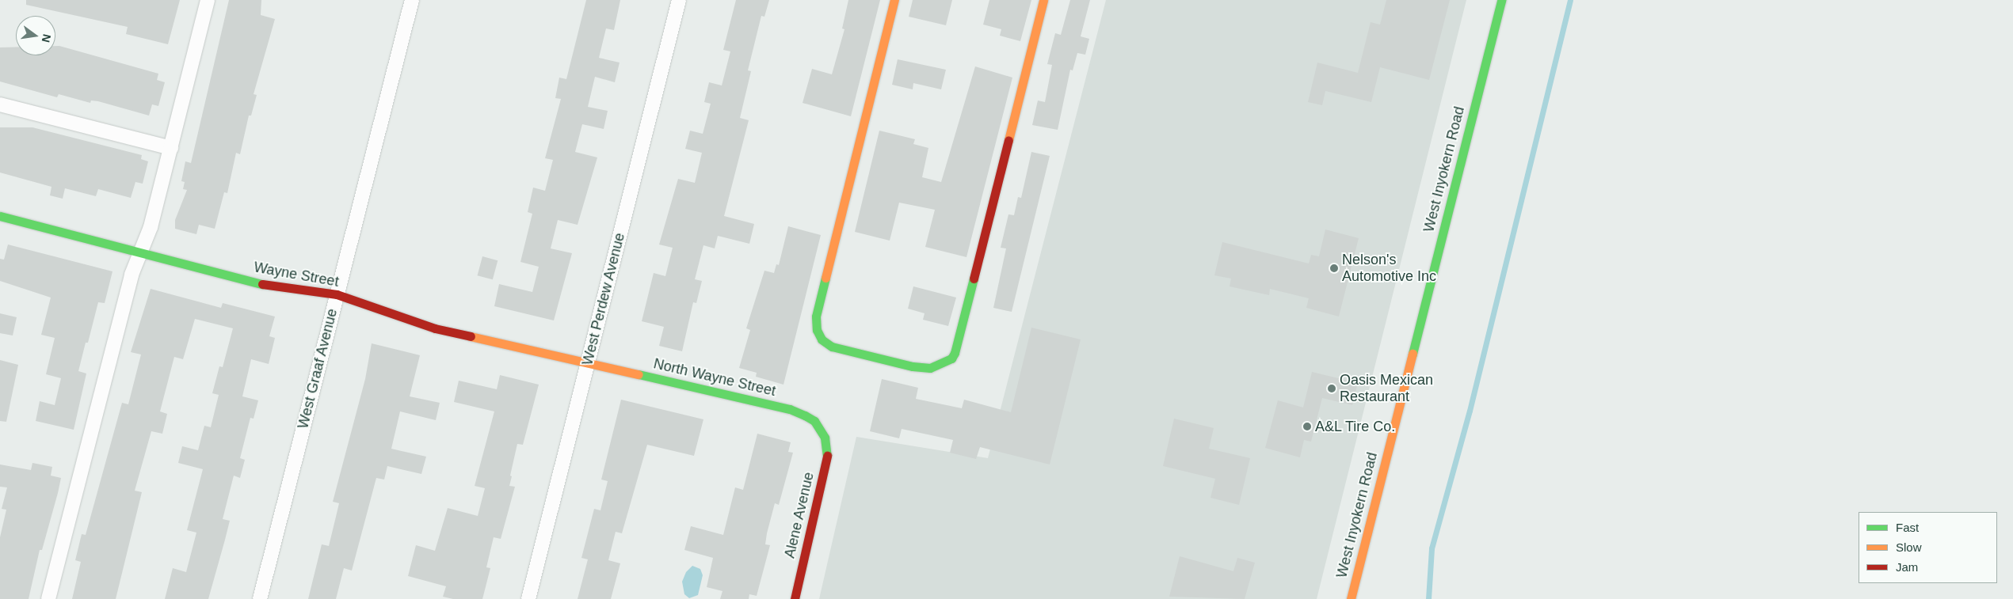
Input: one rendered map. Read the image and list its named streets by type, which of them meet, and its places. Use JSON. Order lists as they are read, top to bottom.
{
  "streets": {
    "street": [
      "West Inyokern Road",
      "Wayne Street",
      "West Perdew Avenue",
      "West Graaf Avenue",
      "North Wayne Street",
      "Alene Avenue"
    ]
  },
  "crossings": [
    ["Wayne Street", "West Perdew Avenue"],
    ["Wayne Street", "West Graaf Avenue"],
    ["Wayne Street", "North Wayne Street"],
    ["West Perdew Avenue", "North Wayne Street"],
    ["North Wayne Street", "Alene Avenue"]
  ],
  "places": ["Nelson's Automotive Inc", "Oasis Mexican Restaurant", "A&L Tire Co."],
  "legend": ["Fast", "Slow", "Jam"],
  "north": "right"
}
